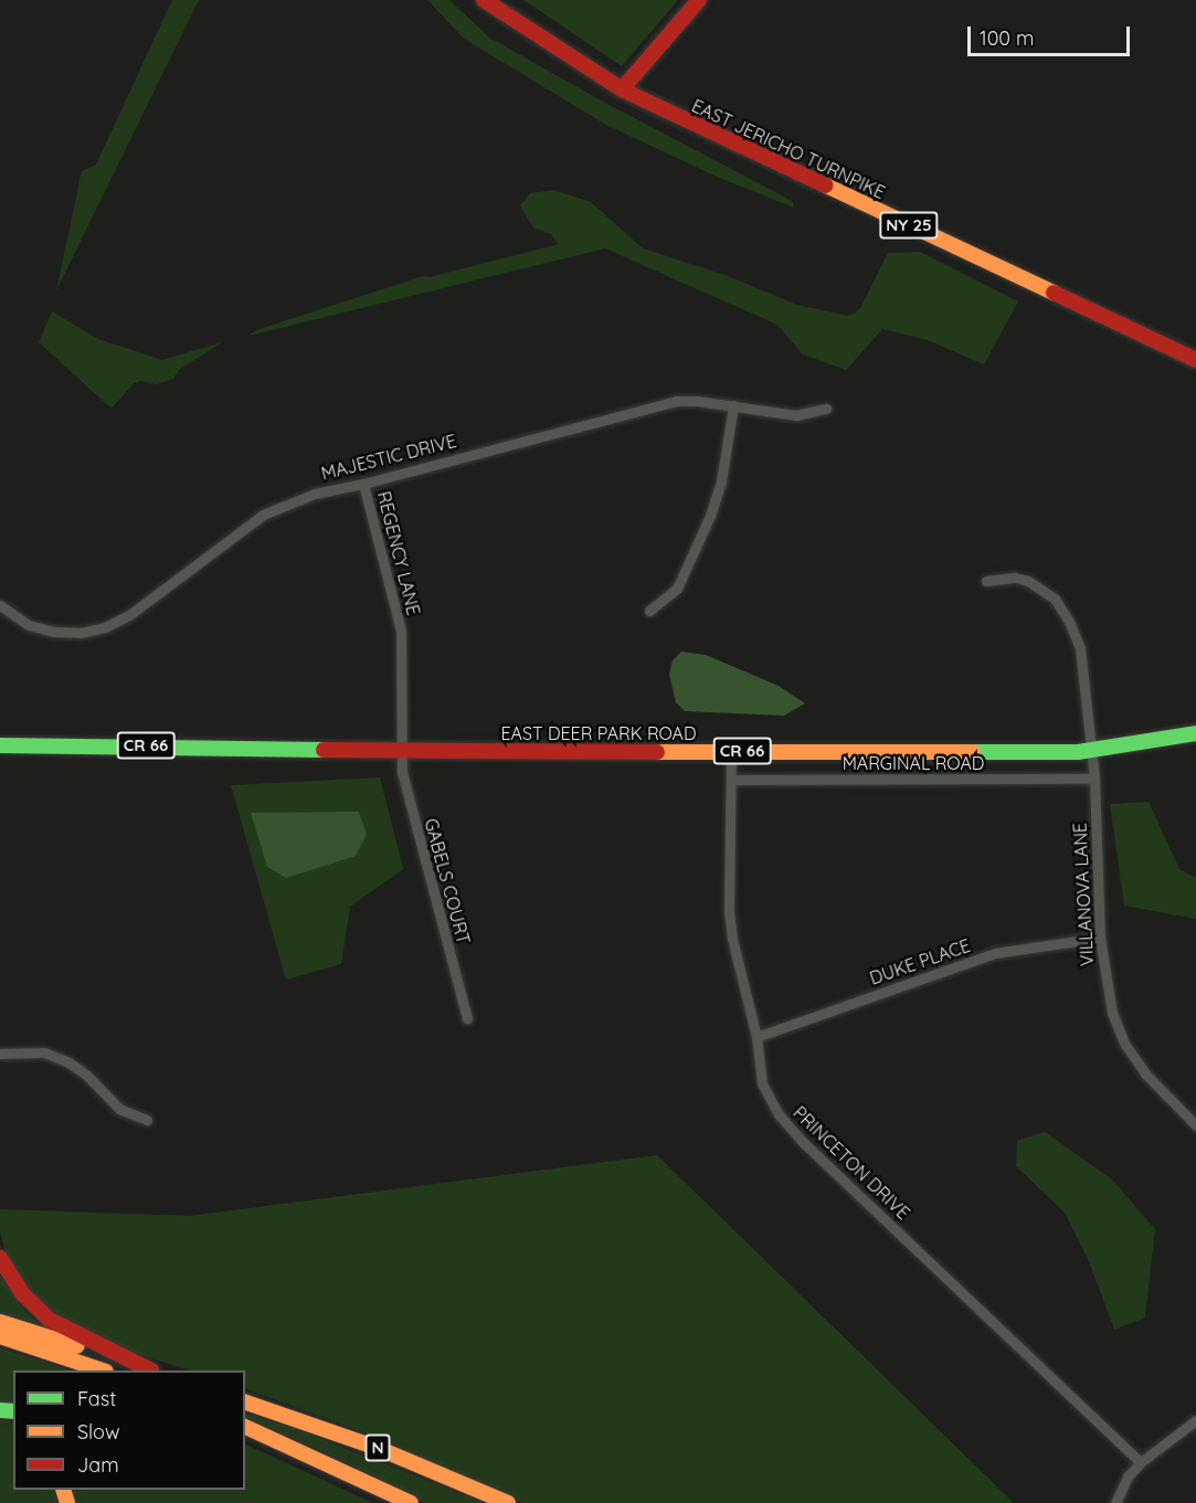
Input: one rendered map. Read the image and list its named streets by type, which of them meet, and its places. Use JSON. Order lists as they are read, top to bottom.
{
  "streets": {
    "main road": [
      "EAST JERICHO TURNPIKE",
      "NY 25",
      "EAST DEER PARK ROAD",
      "CR 66",
      "N"
    ],
    "street": [
      "MAJESTIC DRIVE",
      "REGENCY LANE",
      "MARGINAL ROAD",
      "GABELS COURT",
      "VILLANOVA LANE",
      "DUKE PLACE",
      "PRINCETON DRIVE"
    ]
  },
  "crossings": [
    ["MAJESTIC DRIVE", "REGENCY LANE"],
    ["REGENCY LANE", "EAST DEER PARK ROAD"],
    ["REGENCY LANE", "GABELS COURT"],
    ["EAST DEER PARK ROAD", "GABELS COURT"],
    ["EAST DEER PARK ROAD", "VILLANOVA LANE"],
    ["EAST DEER PARK ROAD", "PRINCETON DRIVE"],
    ["MARGINAL ROAD", "VILLANOVA LANE"],
    ["MARGINAL ROAD", "PRINCETON DRIVE"],
    ["VILLANOVA LANE", "DUKE PLACE"],
    ["DUKE PLACE", "PRINCETON DRIVE"]
  ],
  "legend": ["Fast", "Slow", "Jam"],
  "scale_bar": "100 m"
}
